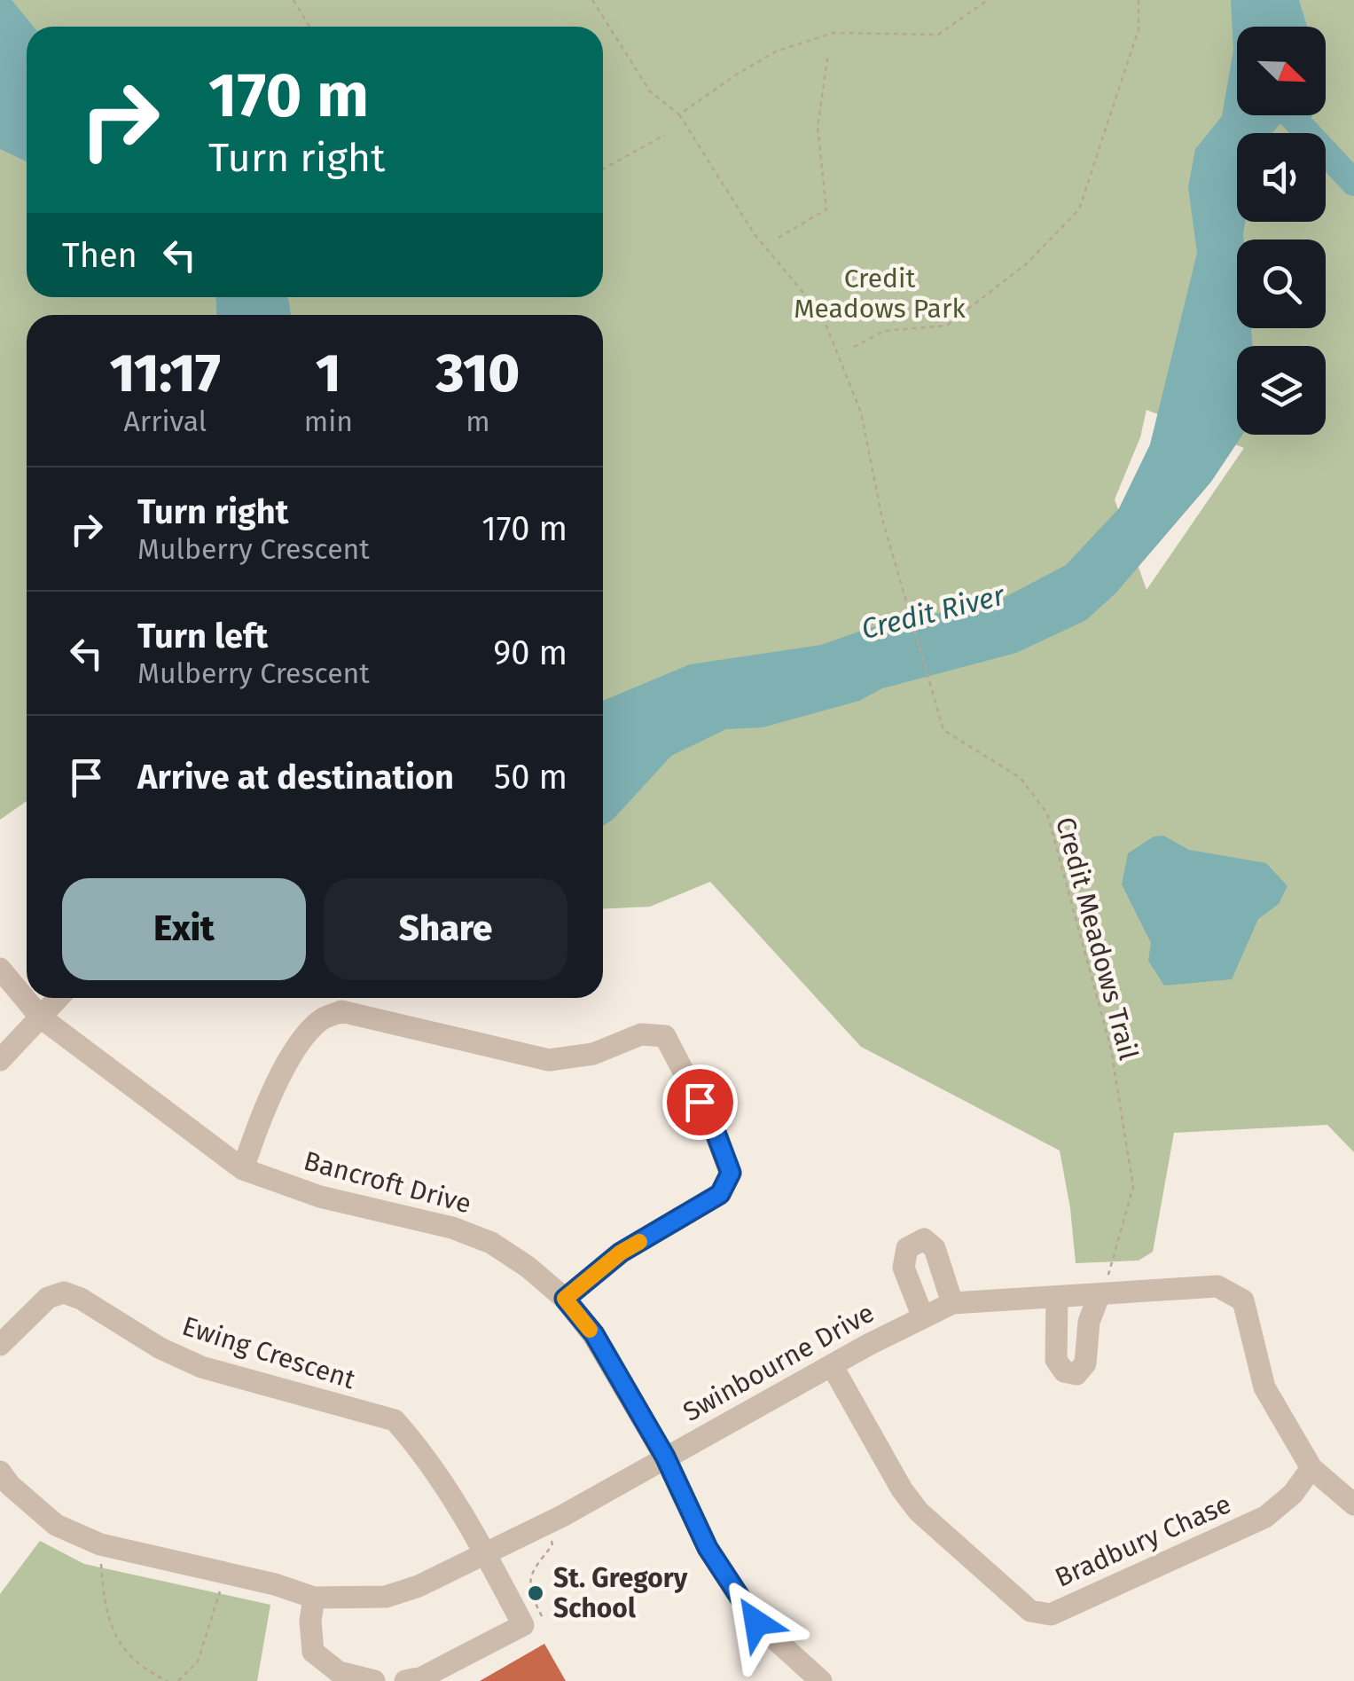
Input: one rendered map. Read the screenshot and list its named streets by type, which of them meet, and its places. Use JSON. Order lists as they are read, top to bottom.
{
  "streets": {
    "street": [
      "Bancroft Drive",
      "Ewing Crescent",
      "Swinbourne Drive",
      "Bradbury Chase"
    ],
    "path": ["Credit Meadows Trail"]
  },
  "crossings": [
    ["Credit Meadows Trail", "Swinbourne Drive"],
    ["Bancroft Drive", "Swinbourne Drive"],
    ["Ewing Crescent", "Swinbourne Drive"],
    ["Swinbourne Drive", "Bradbury Chase"]
  ],
  "water": ["Credit River"],
  "parks": ["Credit Meadows Park"],
  "places": ["St. Gregory School"],
  "north": "bottom right",
  "page": {
    "turn": ["170 m", "Turn right"],
    "then": "Then",
    "eta": [
      "11:17",
      "Arrival",
      "1",
      "min",
      "310",
      "m"
    ],
    "list": [
      {
        "name": "Turn right",
        "note": "Mulberry Crescent",
        "value": "170 m"
      },
      {
        "name": "Turn left",
        "note": "Mulberry Crescent",
        "value": "90 m"
      },
      {
        "name": "Arrive at destination",
        "value": "50 m"
      }
    ],
    "buttons": ["Exit", "Share"]
  }
}
